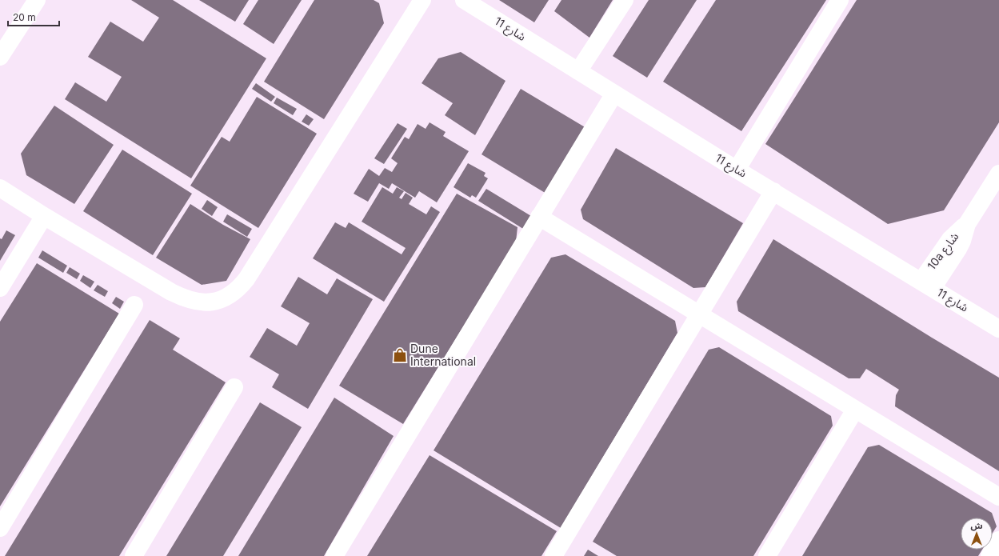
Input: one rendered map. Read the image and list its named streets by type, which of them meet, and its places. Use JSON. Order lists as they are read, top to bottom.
{
  "streets": {
    "street": ["شارع 11", "10a شارع"]
  },
  "crossings": [
    ["شارع 11", "10a شارع"]
  ],
  "places": {
    "shop": ["Dune International"]
  },
  "scale_bar": "20 m",
  "north": "top"
}
